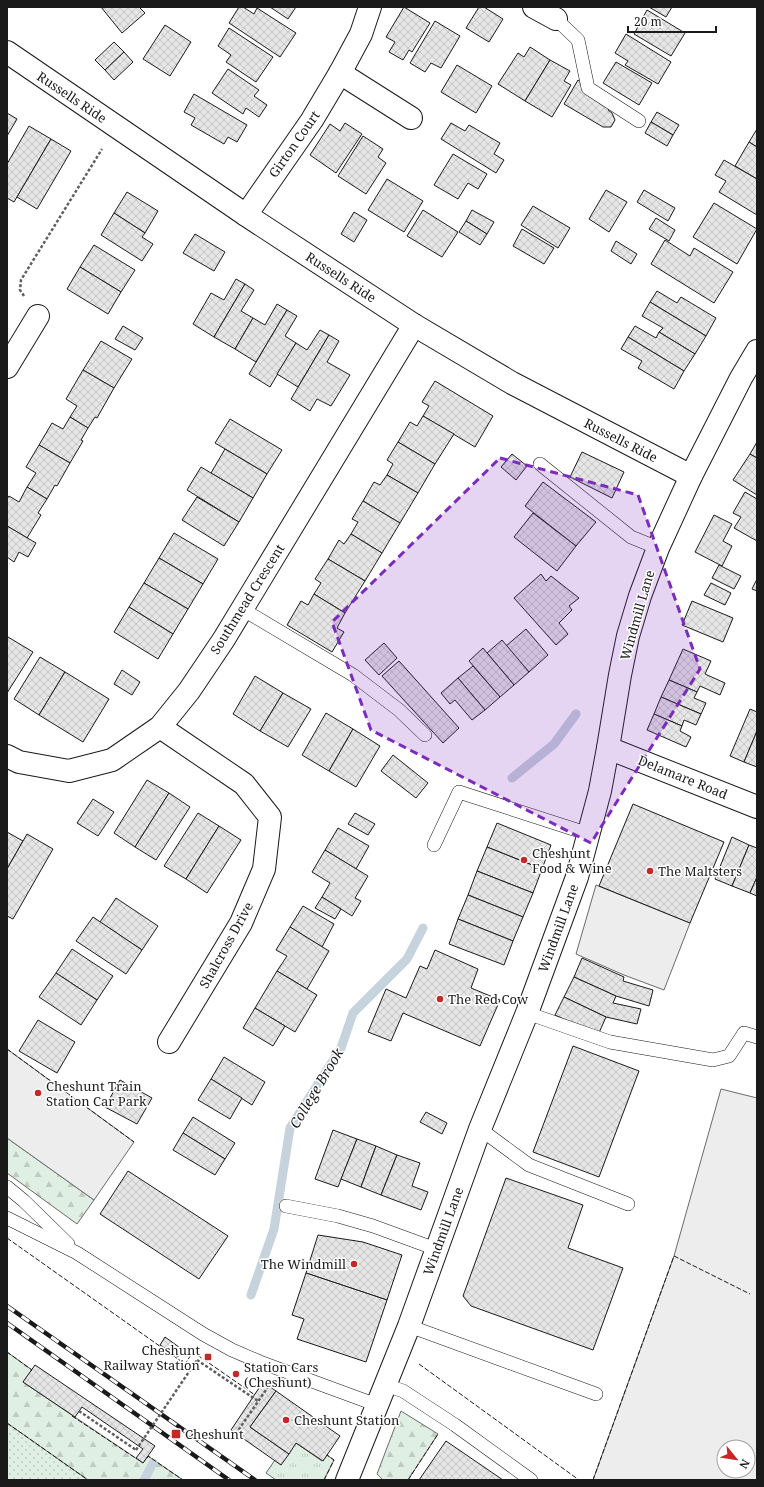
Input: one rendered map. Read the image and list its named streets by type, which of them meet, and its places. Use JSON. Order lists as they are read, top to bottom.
{
  "streets": {
    "street": [
      "Russells Ride",
      "Girton Court",
      "Southmead Crescent",
      "Windmill Lane",
      "Delamare Road",
      "Shalcross Drive"
    ]
  },
  "crossings": [
    ["Russells Ride", "Girton Court"],
    ["Russells Ride", "Southmead Crescent"],
    ["Russells Ride", "Windmill Lane"],
    ["Southmead Crescent", "Shalcross Drive"],
    ["Windmill Lane", "Delamare Road"]
  ],
  "water": ["College Brook"],
  "places": {
    "other": [
      "Cheshunt Food & Wine",
      "The Maltsters",
      "The Red Cow",
      "Cheshunt Train Station Car Park",
      "The Windmill",
      "Station Cars (Cheshunt)",
      "Cheshunt Station"
    ],
    "transit": ["Cheshunt Railway Station", "Cheshunt"]
  },
  "scale_bar": "20 m",
  "north": "bottom right"
}
